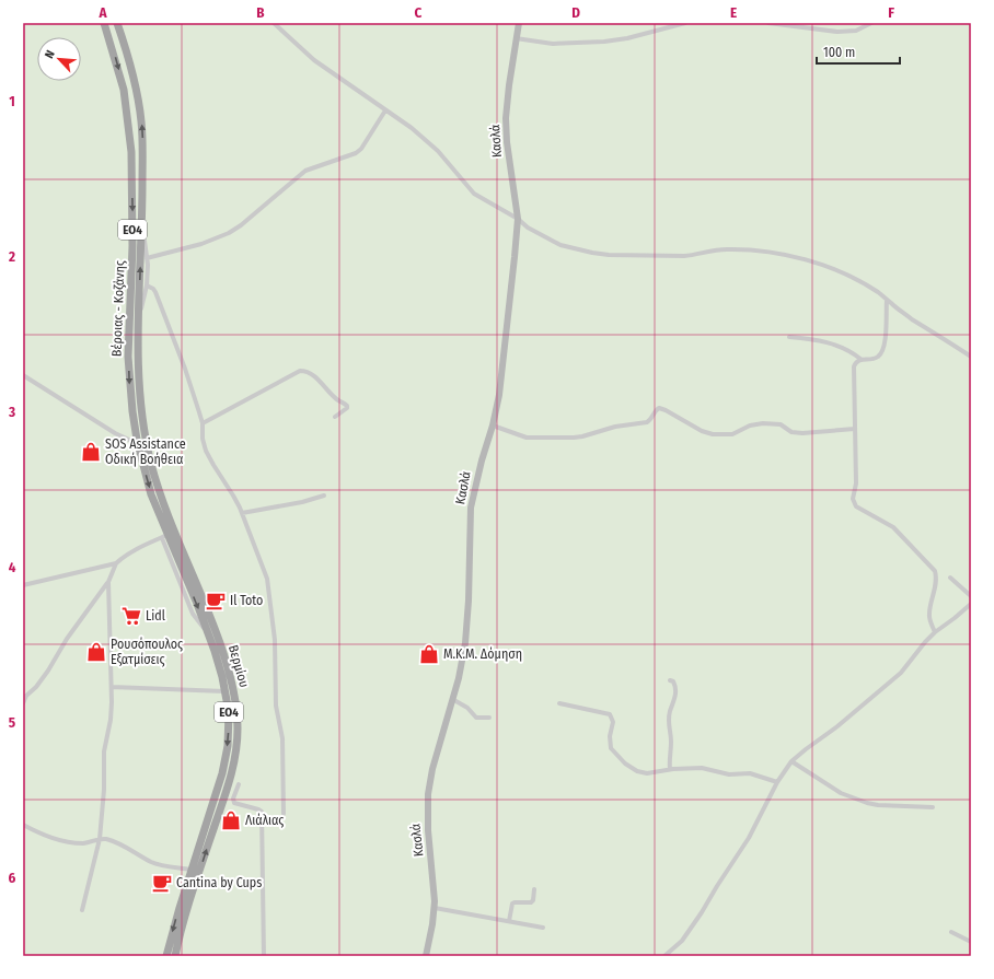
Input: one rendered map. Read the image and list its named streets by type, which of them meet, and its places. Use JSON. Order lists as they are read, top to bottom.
{
  "streets": {
    "main road": ["ΕΟ4", "Βέροιας - Κοζάνης", "Βερμίου"],
    "street": ["Κασλά"]
  },
  "crossings": [
    ["Βέροιας - Κοζάνης", "Βερμίου"]
  ],
  "places": {
    "shop": [
      "SOS Assistance Οδική Βοήθεια",
      "Ρουσόπουλος Εξατμίσεις",
      "Μ.Κ.Μ. Δόμηση",
      "Λιάλιας"
    ],
    "cafe": ["Il Toto", "Cantina by Cups"],
    "supermarket": ["Lidl"]
  },
  "scale_bar": "100 m",
  "north": "top left",
  "grid": {
    "columns": [
      "A",
      "B",
      "C",
      "D",
      "E",
      "F"
    ],
    "rows": [
      "1",
      "2",
      "3",
      "4",
      "5",
      "6"
    ]
  }
}
